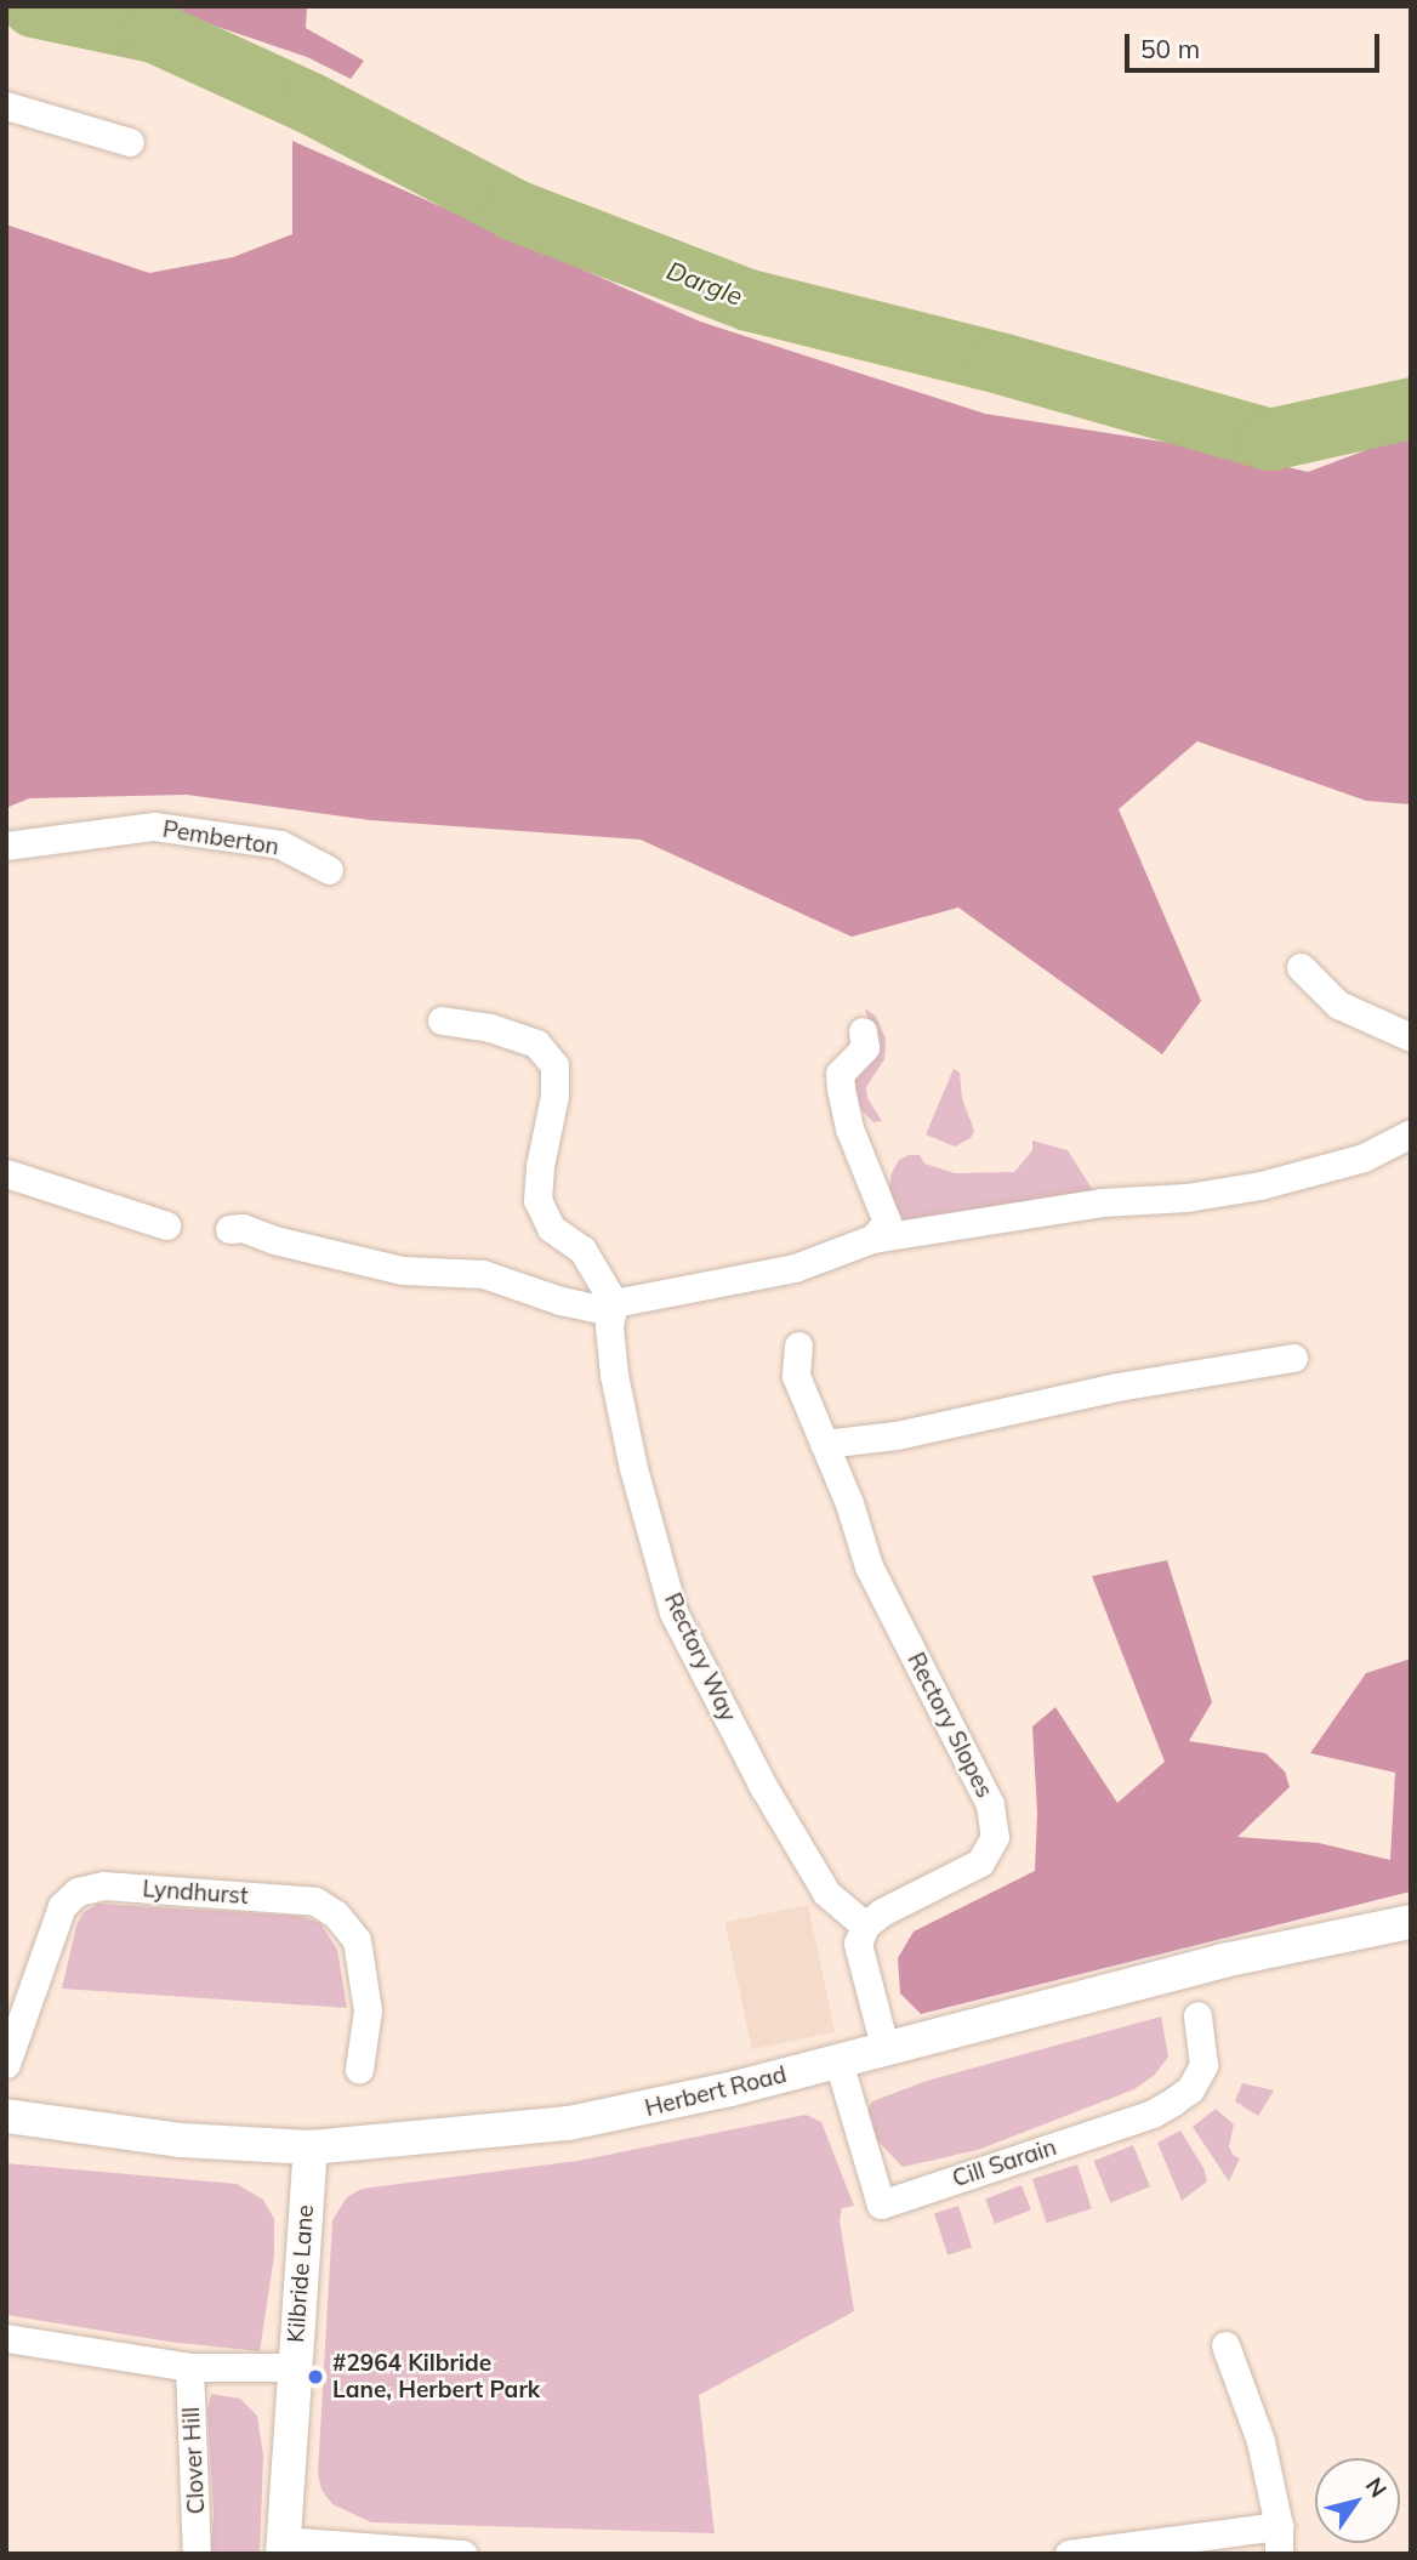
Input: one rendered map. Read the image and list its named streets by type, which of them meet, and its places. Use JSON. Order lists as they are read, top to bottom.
{
  "streets": {
    "street": [
      "Pemberton",
      "Rectory Way",
      "Rectory Slopes",
      "Lyndhurst",
      "Herbert Road",
      "Cill Sarain",
      "Kilbride Lane",
      "Clover Hill"
    ]
  },
  "crossings": [
    ["Rectory Way", "Rectory Slopes"],
    ["Herbert Road", "Cill Sarain"],
    ["Herbert Road", "Kilbride Lane"]
  ],
  "water": ["Dargle"],
  "places": ["#2964 Kilbride Lane, Herbert Park"],
  "scale_bar": "50 m",
  "north": "top right"
}
